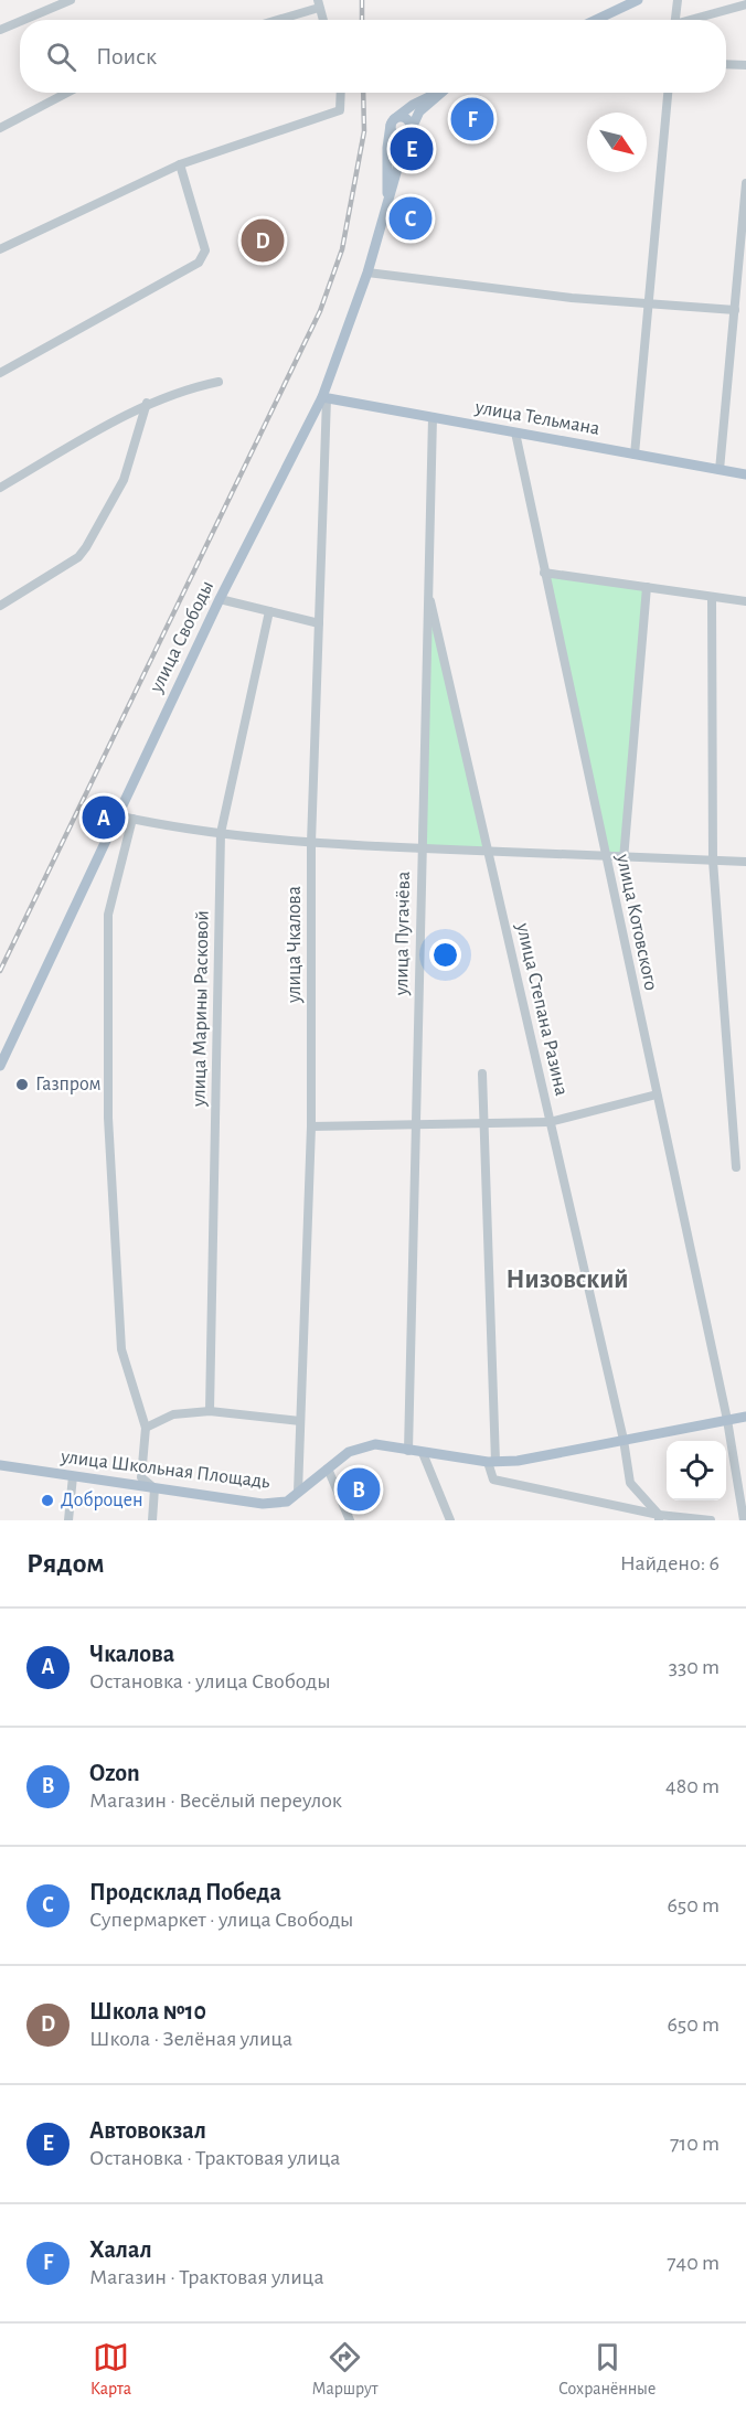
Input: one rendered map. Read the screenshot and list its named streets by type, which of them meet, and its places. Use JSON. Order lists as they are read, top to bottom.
{
  "streets": {
    "main road": ["улица Тельмана", "улица Свободы", "улица Школьная Площадь"],
    "street": [
      "улица Котовского",
      "улица Пугачёва",
      "улица Чкалова",
      "улица Марины Расковой",
      "улица Степана Разина"
    ]
  },
  "crossings": [
    ["улица Тельмана", "улица Свободы"],
    ["улица Тельмана", "улица Котовского"],
    ["улица Тельмана", "улица Пугачёва"],
    ["улица Тельмана", "улица Чкалова"],
    ["улица Свободы", "улица Чкалова"],
    ["улица Котовского", "улица Школьная Площадь"],
    ["улица Пугачёва", "улица Степана Разина"],
    ["улица Пугачёва", "улица Школьная Площадь"],
    ["улица Чкалова", "улица Школьная Площадь"],
    ["улица Марины Расковой", "улица Школьная Площадь"],
    ["улица Степана Разина", "улица Школьная Площадь"]
  ],
  "districts": ["Низовский"],
  "places": ["Газпром", "Доброцен"],
  "north": "bottom right",
  "page": {
    "search": "Поиск",
    "pins": [
      "F",
      "E",
      "C",
      "D",
      "A",
      "B"
    ],
    "heading": ["Рядом", "Найдено: 6"],
    "list": [
      {
        "mark": "A",
        "name": "Чкалова",
        "note": "Остановка · улица Свободы",
        "value": "330 m"
      },
      {
        "mark": "B",
        "name": "Ozon",
        "note": "Магазин · Весёлый переулок",
        "value": "480 m"
      },
      {
        "mark": "C",
        "name": "Продсклад Победа",
        "note": "Супермаркет · улица Свободы",
        "value": "650 m"
      },
      {
        "mark": "D",
        "name": "Школа №10",
        "note": "Школа · Зелёная улица",
        "value": "650 m"
      },
      {
        "mark": "E",
        "name": "Автовокзал",
        "note": "Остановка · Трактовая улица",
        "value": "710 m"
      },
      {
        "mark": "F",
        "name": "Халал",
        "note": "Магазин · Трактовая улица",
        "value": "740 m"
      }
    ],
    "nav": ["Карта", "Маршрут", "Сохранённые"]
  }
}
